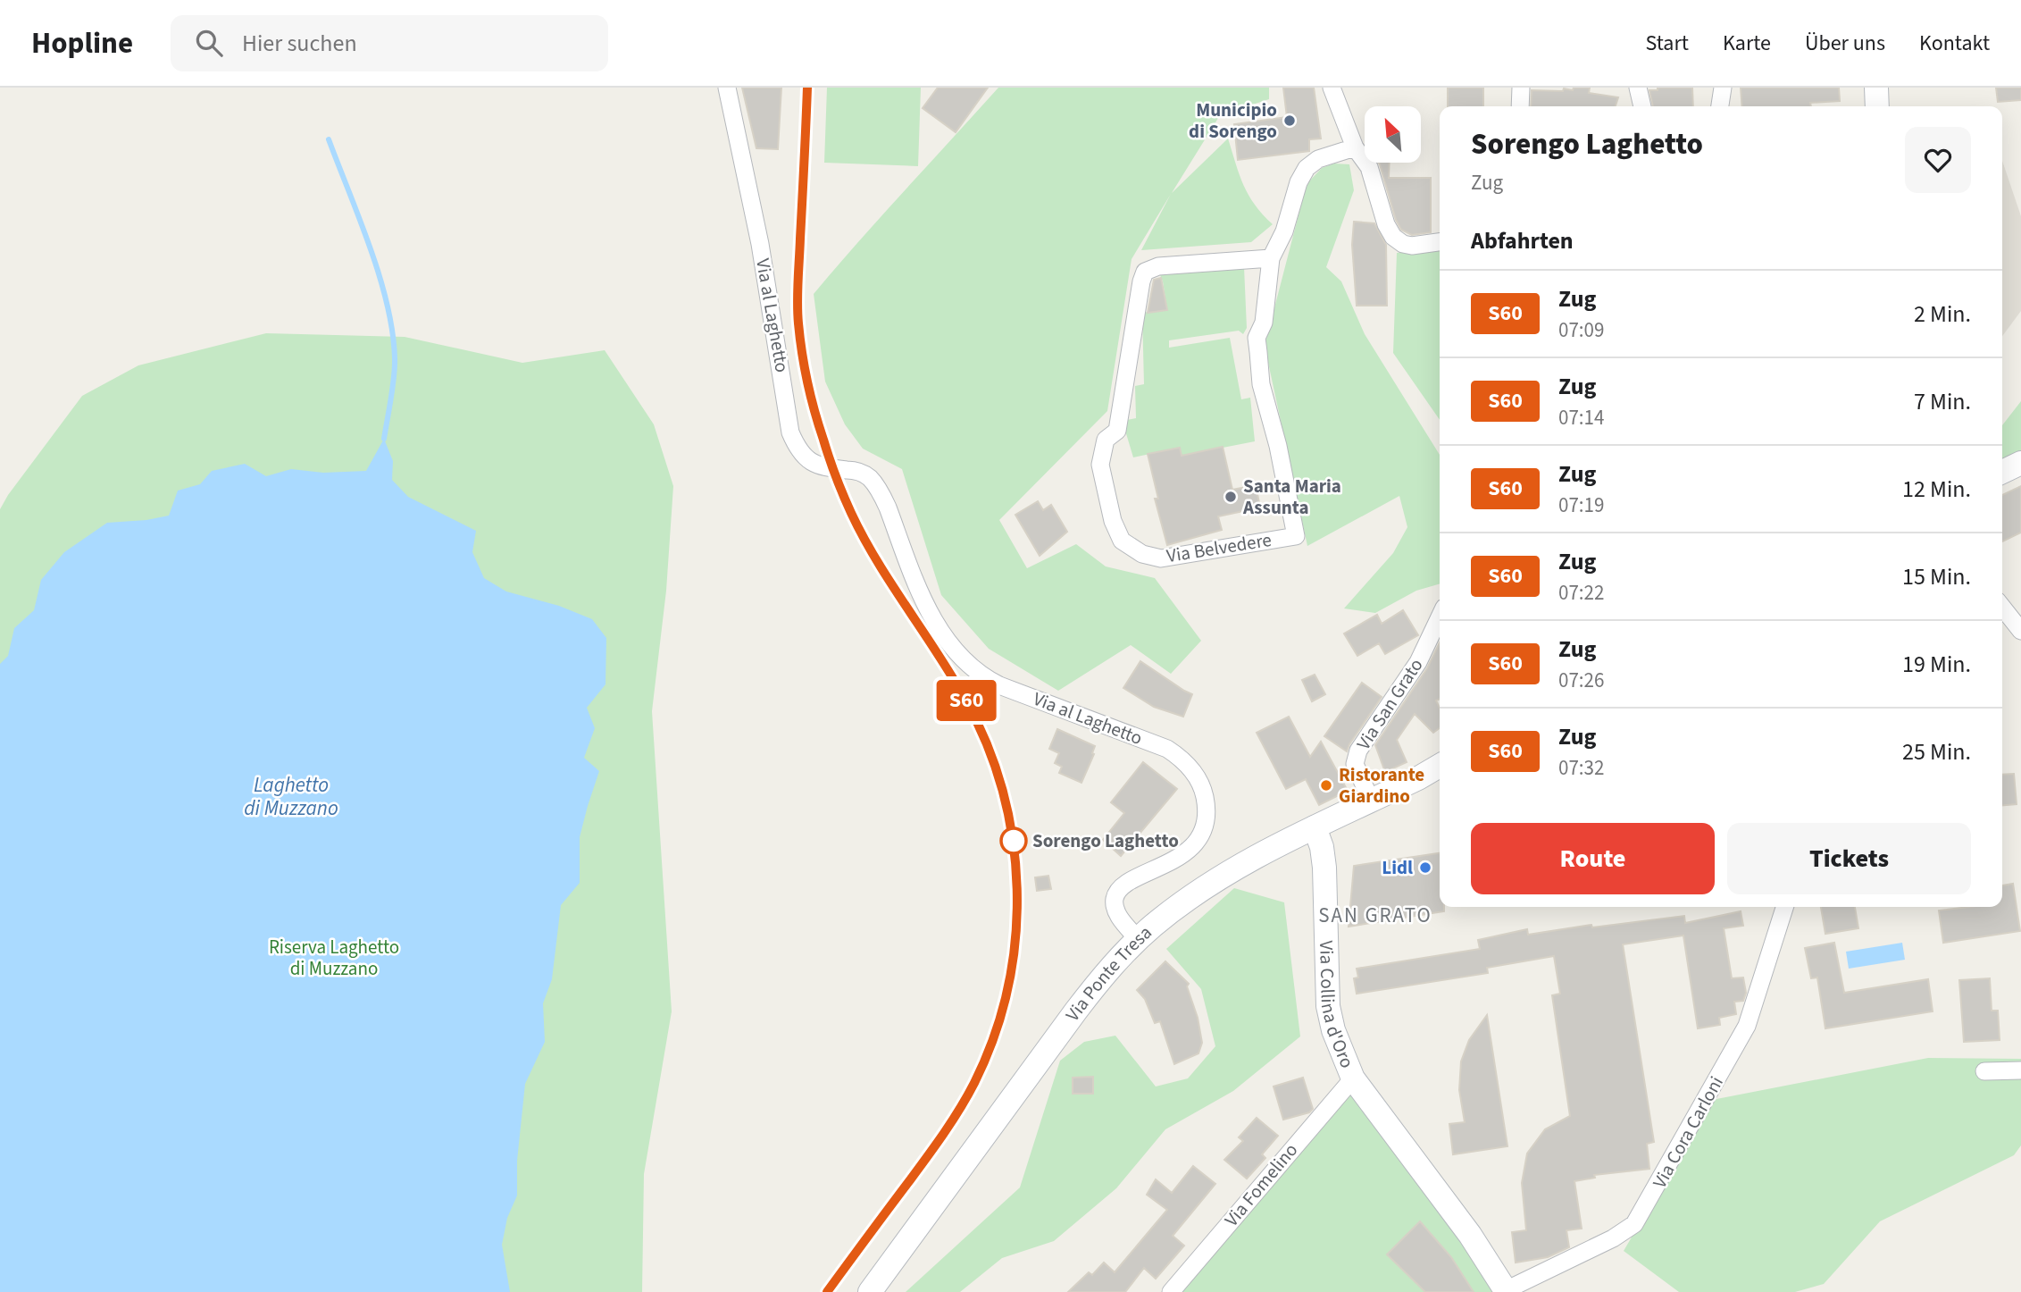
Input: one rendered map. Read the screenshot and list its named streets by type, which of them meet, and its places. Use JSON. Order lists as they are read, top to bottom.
{
  "streets": {
    "main road": ["Via Ponte Tresa", "Via Collina d'Oro"],
    "street": [
      "Via al Laghetto",
      "Via Belvedere",
      "Via San Grato",
      "Via Cora Carloni",
      "Via Fomelino"
    ]
  },
  "crossings": [
    ["Via al Laghetto", "Via Ponte Tresa"],
    ["Via San Grato", "Via Ponte Tresa"],
    ["Via Ponte Tresa", "Via Collina d'Oro"],
    ["Via Collina d'Oro", "Via Cora Carloni"],
    ["Via Collina d'Oro", "Via Fomelino"]
  ],
  "districts": ["SAN GRATO"],
  "water": ["Laghetto di Muzzano"],
  "parks": ["Riserva Laghetto di Muzzano"],
  "places": [
    "Municipio di Sorengo",
    "Santa Maria Assunta",
    "Ristorante Giardino",
    "Sorengo Laghetto",
    "Lidl"
  ],
  "north": "top left",
  "page": {
    "header": "Hopline",
    "search": "Hier suchen",
    "nav": [
      "Start",
      "Karte",
      "Über uns",
      "Kontakt"
    ],
    "on_map": "S60",
    "heading": [
      ["Sorengo Laghetto", "Zug"],
      "Abfahrten"
    ],
    "list": [
      {
        "mark": "S60",
        "name": "Zug",
        "note": "07:09",
        "value": "2 Min."
      },
      {
        "mark": "S60",
        "name": "Zug",
        "note": "07:14",
        "value": "7 Min."
      },
      {
        "mark": "S60",
        "name": "Zug",
        "note": "07:19",
        "value": "12 Min."
      },
      {
        "mark": "S60",
        "name": "Zug",
        "note": "07:22",
        "value": "15 Min."
      },
      {
        "mark": "S60",
        "name": "Zug",
        "note": "07:26",
        "value": "19 Min."
      },
      {
        "mark": "S60",
        "name": "Zug",
        "note": "07:32",
        "value": "25 Min."
      }
    ],
    "buttons": ["Route", "Tickets"]
  }
}
